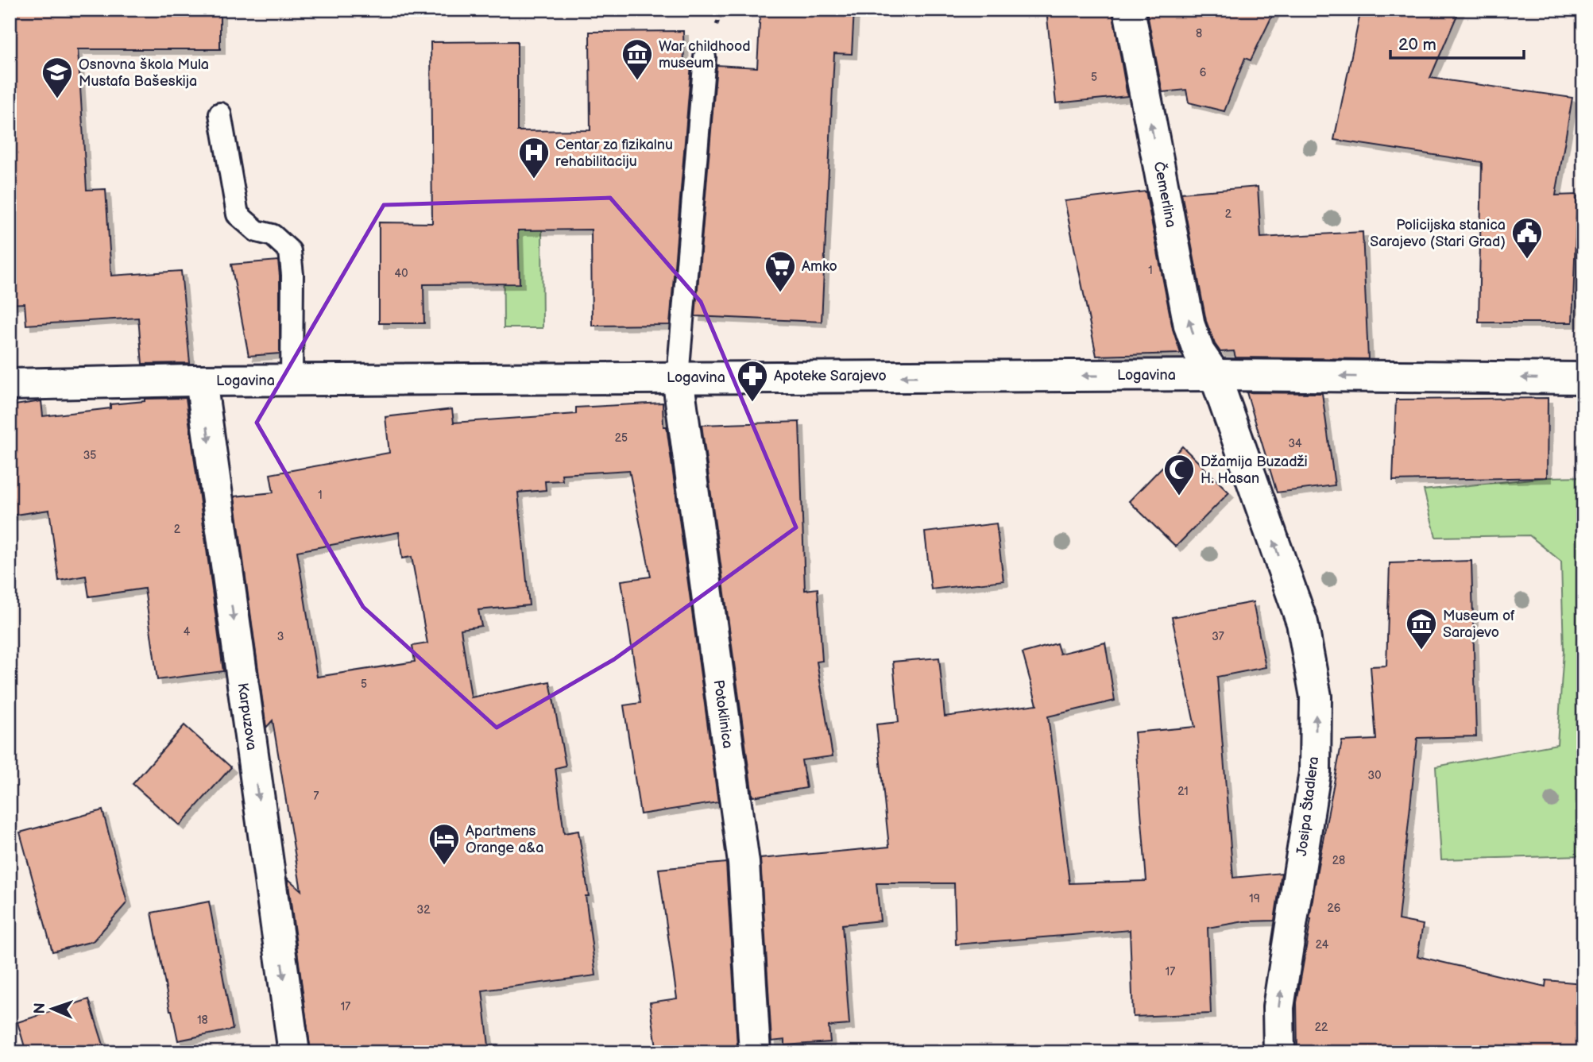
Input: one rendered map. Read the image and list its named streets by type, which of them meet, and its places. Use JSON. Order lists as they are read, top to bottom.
{
  "streets": {
    "street": [
      "Čemerlina",
      "Logavina",
      "Potoklinica",
      "Karpuzova",
      "Josipa Štadlera"
    ]
  },
  "crossings": [
    ["Čemerlina", "Logavina"],
    ["Čemerlina", "Josipa Štadlera"],
    ["Logavina", "Potoklinica"],
    ["Logavina", "Karpuzova"],
    ["Logavina", "Josipa Štadlera"]
  ],
  "one_way": [
    "Čemerlina",
    "Logavina",
    "Karpuzova",
    "Josipa Štadlera"
  ],
  "places": {
    "museum": ["War childhood museum", "Museum of Sarajevo"],
    "school or university": ["Osnovna škola Mula Mustafa Bašeskija"],
    "hospital": ["Centar za fizikalnu rehabilitaciju"],
    "public building": ["Policijska stanica Sarajevo (Stari Grad)"],
    "supermarket": ["Amko"],
    "pharmacy": ["Apoteke Sarajevo"],
    "mosque": ["Džamija Buzadži H. Hasan"],
    "hotel": ["Apartmens Orange a&a"]
  },
  "house_numbers": [
    "8",
    "6",
    "5",
    "2",
    "1",
    "40",
    "25",
    "34",
    "35",
    "1",
    "2",
    "4",
    "3",
    "37",
    "5",
    "30",
    "21",
    "7",
    "28",
    "19",
    "26",
    "32",
    "24",
    "17",
    "17",
    "18",
    "22"
  ],
  "scale_bar": "20 m",
  "north": "left"
}
